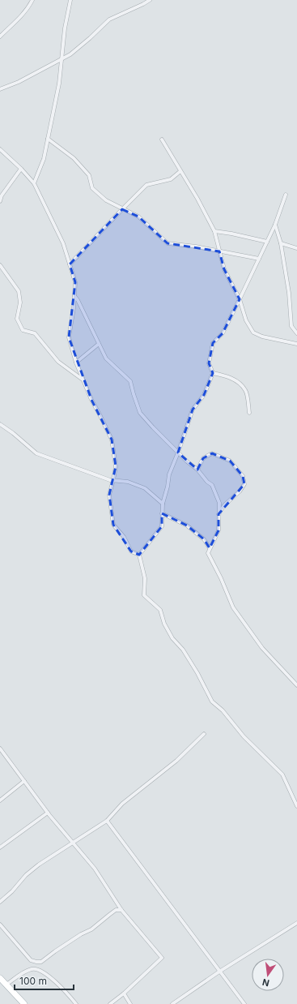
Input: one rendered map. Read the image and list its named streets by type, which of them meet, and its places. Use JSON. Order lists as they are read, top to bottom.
{
  "scale_bar": "100 m",
  "north": "bottom"
}
